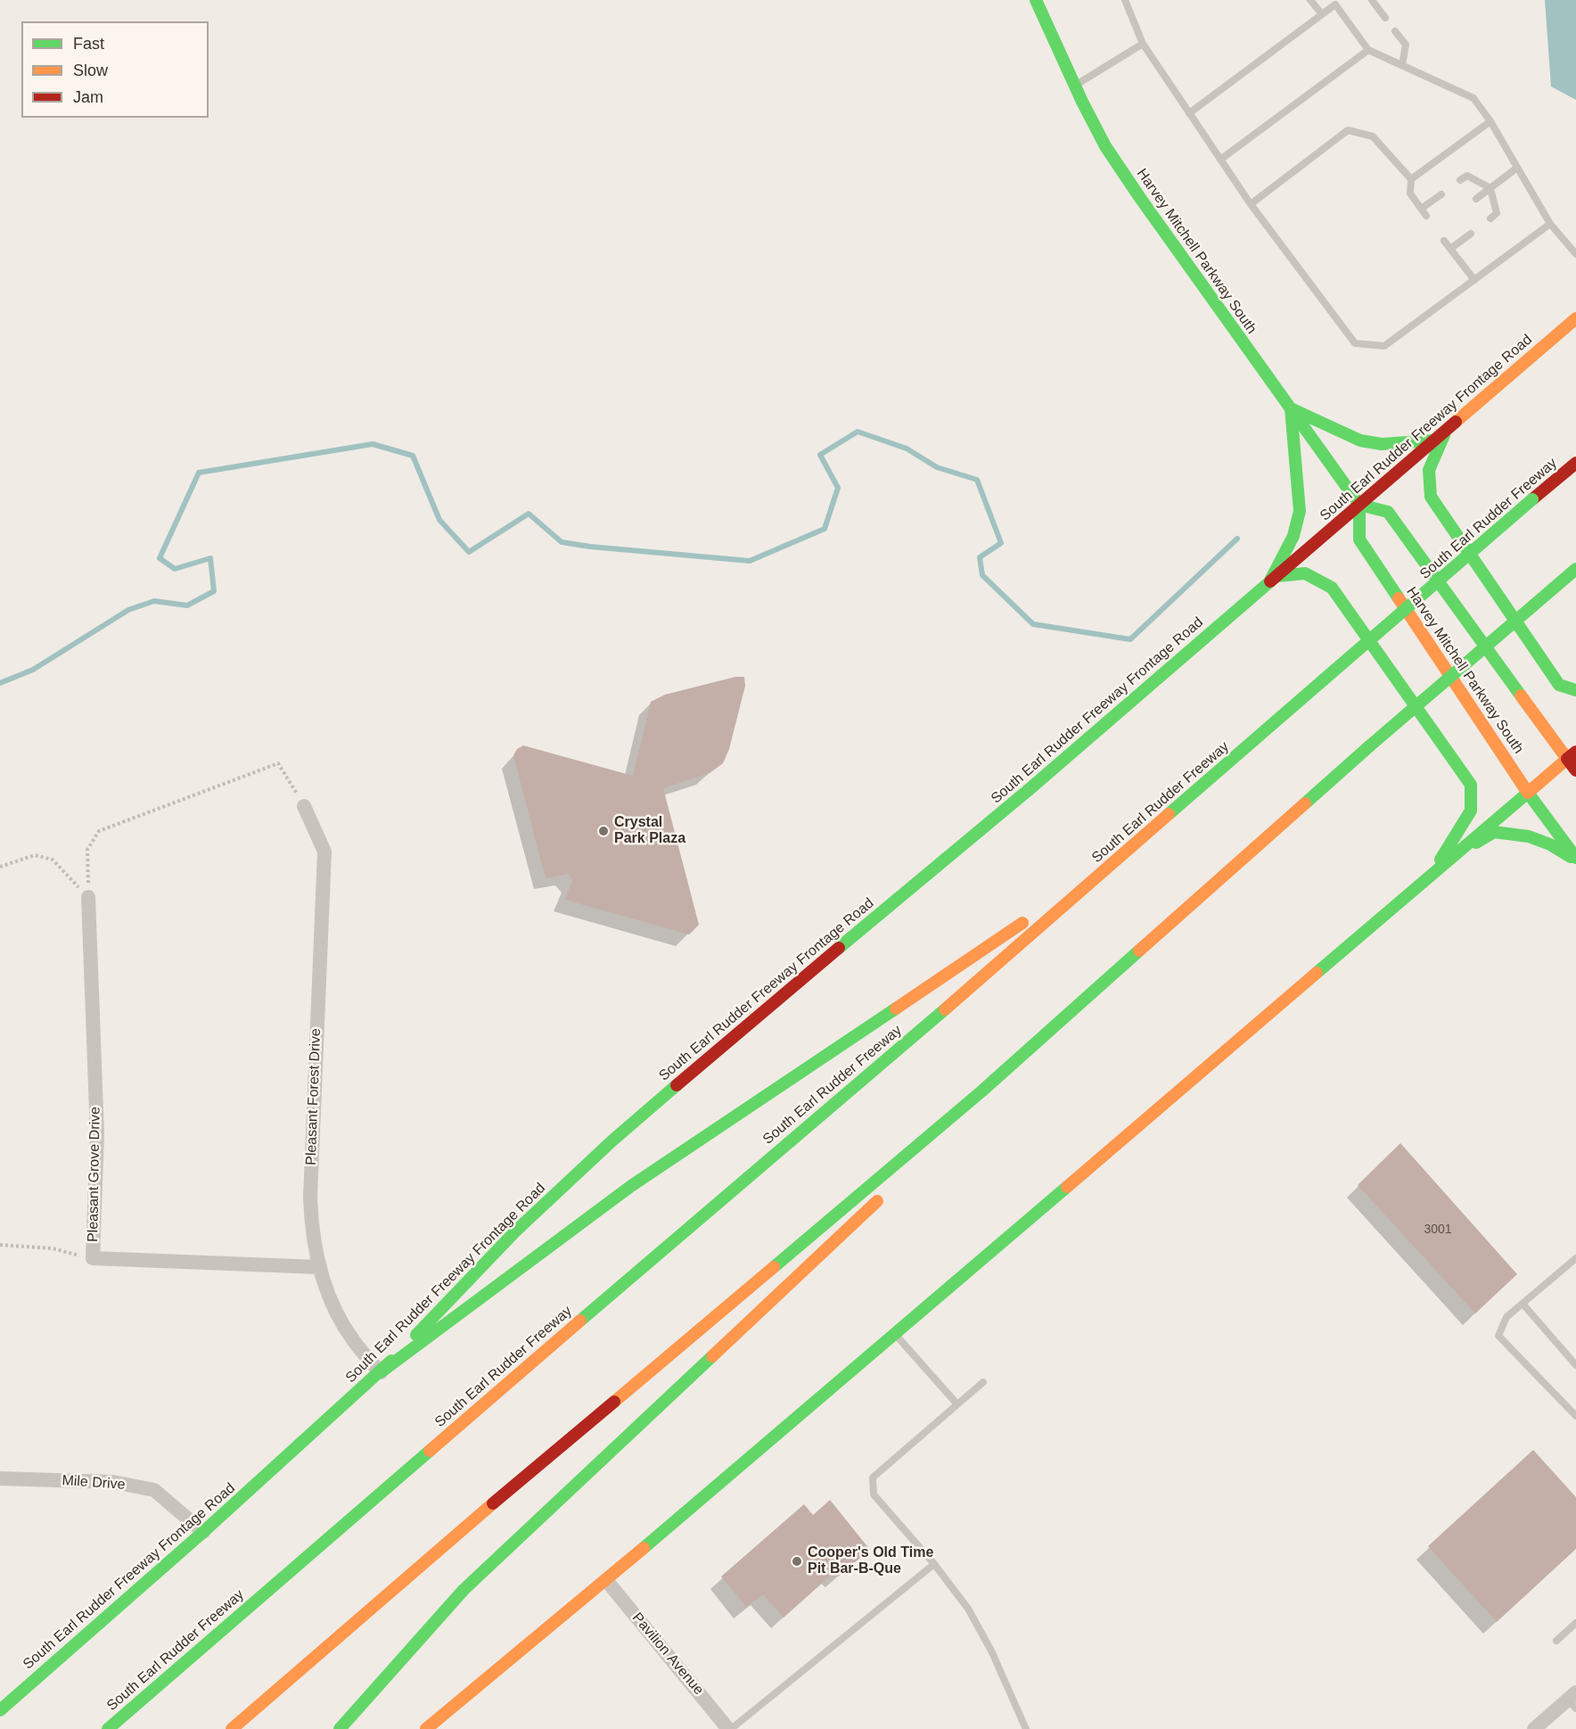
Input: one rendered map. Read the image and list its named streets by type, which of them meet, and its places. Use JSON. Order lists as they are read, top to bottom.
{
  "streets": {
    "main road": ["Harvey Mitchell Parkway South", "South Earl Rudder Freeway Frontage Road", "South Earl Rudder Freeway"],
    "street": [
      "Pleasant Forest Drive",
      "Pleasant Grove Drive",
      "Mile Drive",
      "Pavilion Avenue"
    ]
  },
  "crossings": [
    ["Harvey Mitchell Parkway South", "South Earl Rudder Freeway Frontage Road"],
    ["South Earl Rudder Freeway Frontage Road", "Pleasant Forest Drive"],
    ["South Earl Rudder Freeway Frontage Road", "Mile Drive"],
    ["Pleasant Forest Drive", "Pleasant Grove Drive"]
  ],
  "places": ["Crystal Park Plaza", "Cooper's Old Time Pit Bar-B-Que"],
  "house_numbers": ["3001"],
  "legend": ["Fast", "Slow", "Jam"]
}
